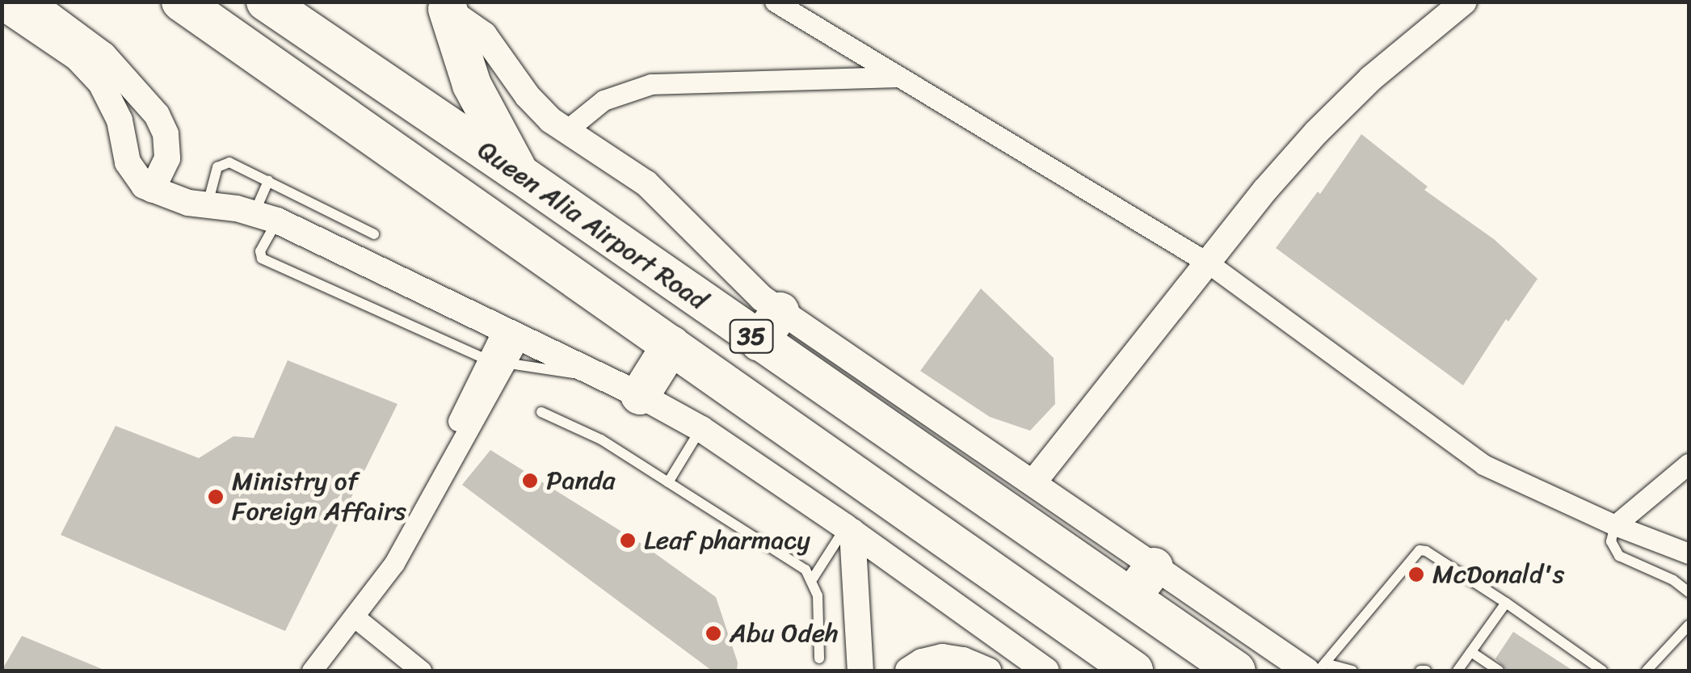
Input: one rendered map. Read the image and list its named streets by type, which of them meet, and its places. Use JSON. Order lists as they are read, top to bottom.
{
  "streets": {
    "highway": ["Queen Alia Airport Road", "35"]
  },
  "places": [
    "Panda",
    "Ministry of Foreign Affairs",
    "Leaf pharmacy",
    "McDonald's",
    "Abu Odeh"
  ]
}
